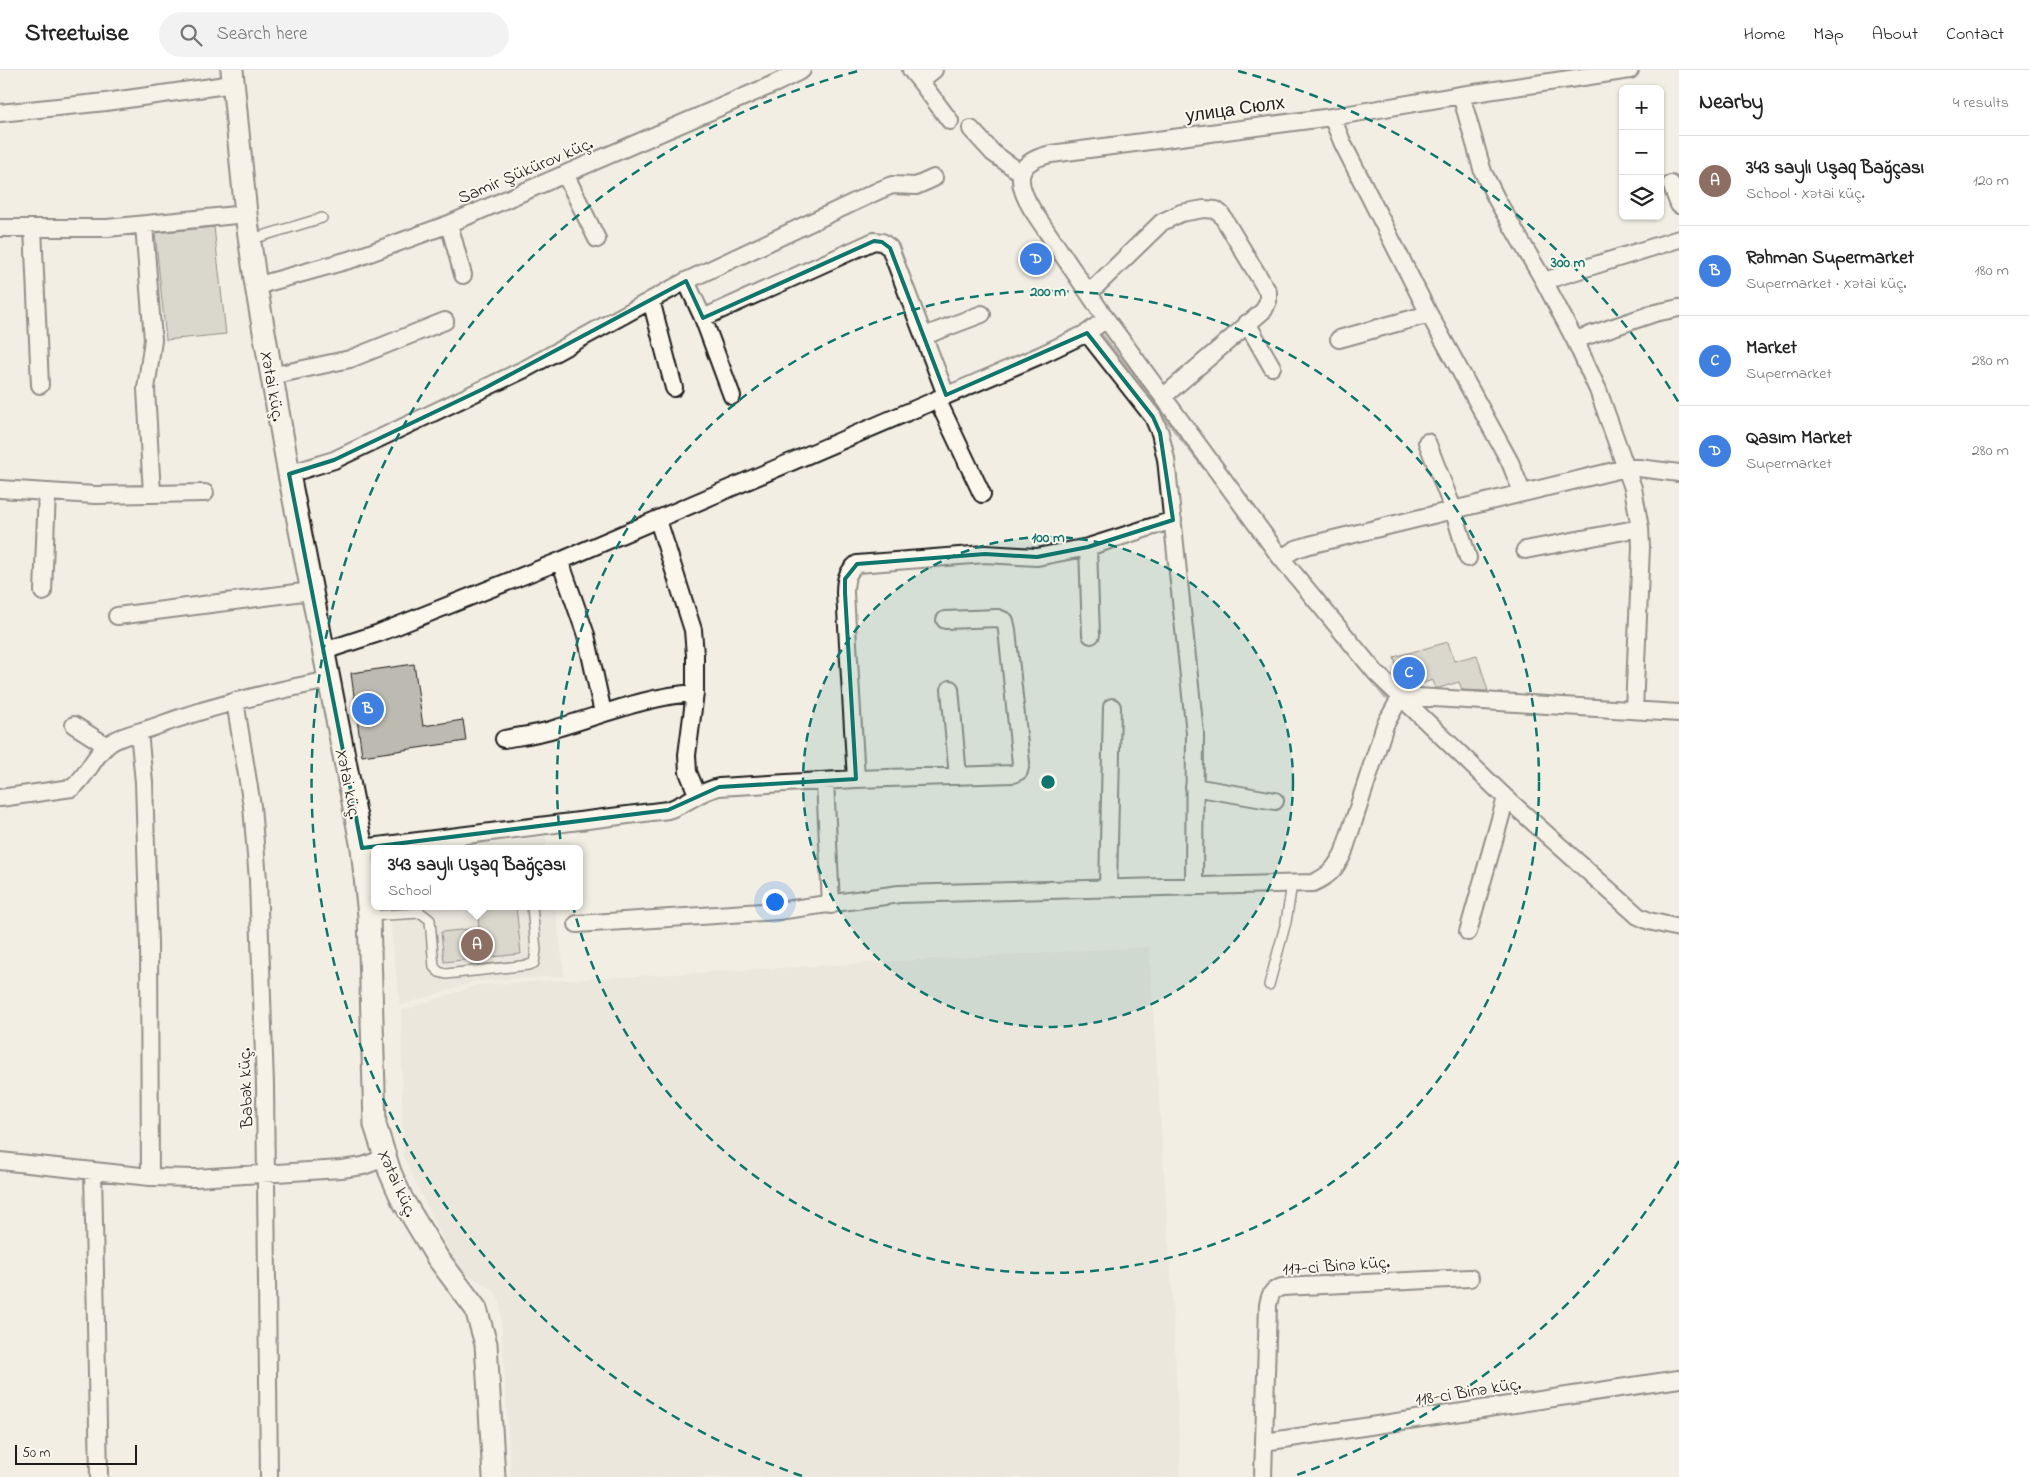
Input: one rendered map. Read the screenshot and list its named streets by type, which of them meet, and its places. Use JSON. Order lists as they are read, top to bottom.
{
  "streets": {
    "street": [
      "улица Сюлх",
      "Samir Şükürov küç.",
      "Xətai küç.",
      "Babək küç.",
      "117-ci Binə küç.",
      "118-ci Binə küç."
    ]
  },
  "crossings": [
    ["Samir Şükürov küç.", "Xətai küç."],
    ["117-ci Binə küç.", "118-ci Binə küç."]
  ],
  "scale_bar": "50 m",
  "page": {
    "header": "Streetwise",
    "search": "Search here",
    "nav": [
      "Home",
      "Map",
      "About",
      "Contact"
    ],
    "heading": ["Nearby", "4 results"],
    "map_buttons": ["+", "−"],
    "list": [
      {
        "mark": "A",
        "name": "343 saylı Uşaq Bağçası",
        "note": "School · Xətai küç.",
        "value": "120 m"
      },
      {
        "mark": "B",
        "name": "Rəhman Supermarket",
        "note": "Supermarket · Xətai küç.",
        "value": "180 m"
      },
      {
        "mark": "C",
        "name": "Market",
        "note": "Supermarket",
        "value": "280 m"
      },
      {
        "mark": "D",
        "name": "Qasım Market",
        "note": "Supermarket",
        "value": "280 m"
      }
    ],
    "pins": [
      "D",
      "C",
      "B",
      "A"
    ],
    "popup": ["343 saylı Uşaq Bağçası", "School"],
    "scale": "50 m"
  },
  "rings": ["300 m", "200 m", "100 m"]
}
